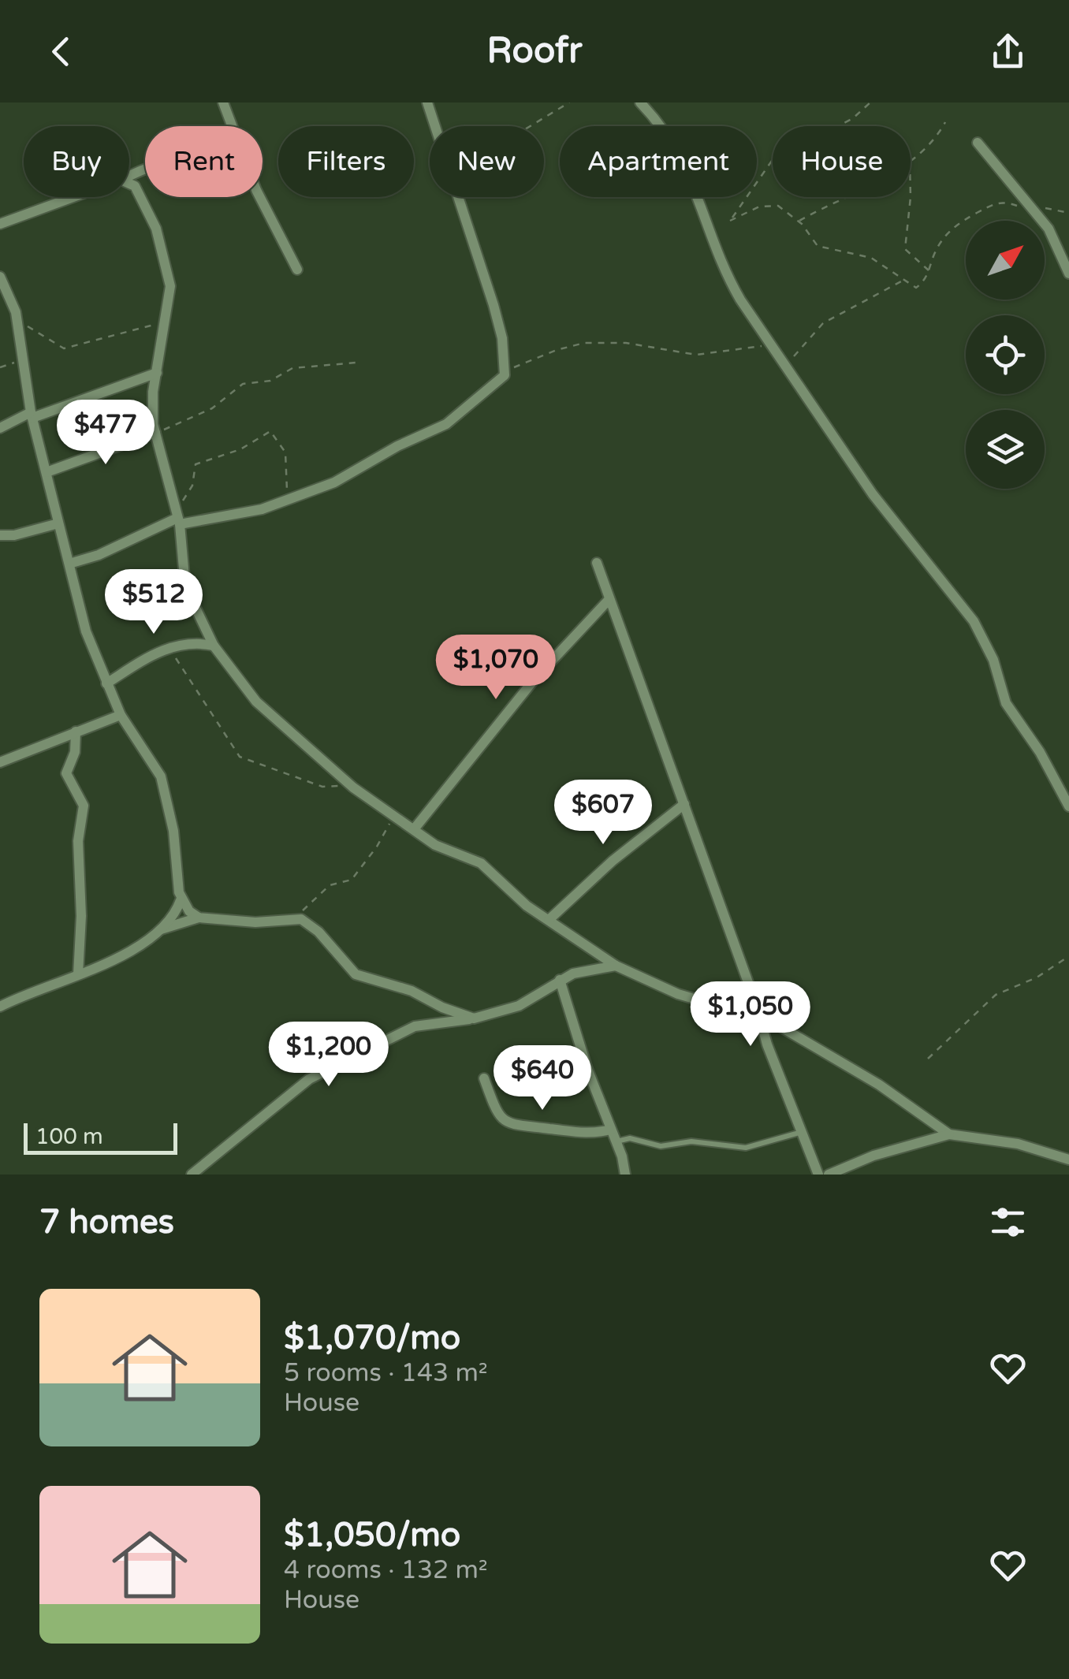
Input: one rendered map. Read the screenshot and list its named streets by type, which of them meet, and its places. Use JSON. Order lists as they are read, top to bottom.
{
  "scale_bar": "100 m",
  "north": "top right",
  "page": {
    "header": "Roofr",
    "chip": [
      "Buy",
      "Rent",
      "Filters",
      "New",
      "Apartment",
      "House"
    ],
    "price": [
      "$477",
      "$512",
      "$1,070",
      "$607",
      "$1,050",
      "$1,200",
      "$640"
    ],
    "scale": "100 m",
    "heading": "7 homes",
    "list": [
      {
        "name": "$1,070/mo",
        "note": "5 rooms · 143 m² · House"
      },
      {
        "name": "$1,050/mo",
        "note": "4 rooms · 132 m² · House"
      }
    ]
  }
}
